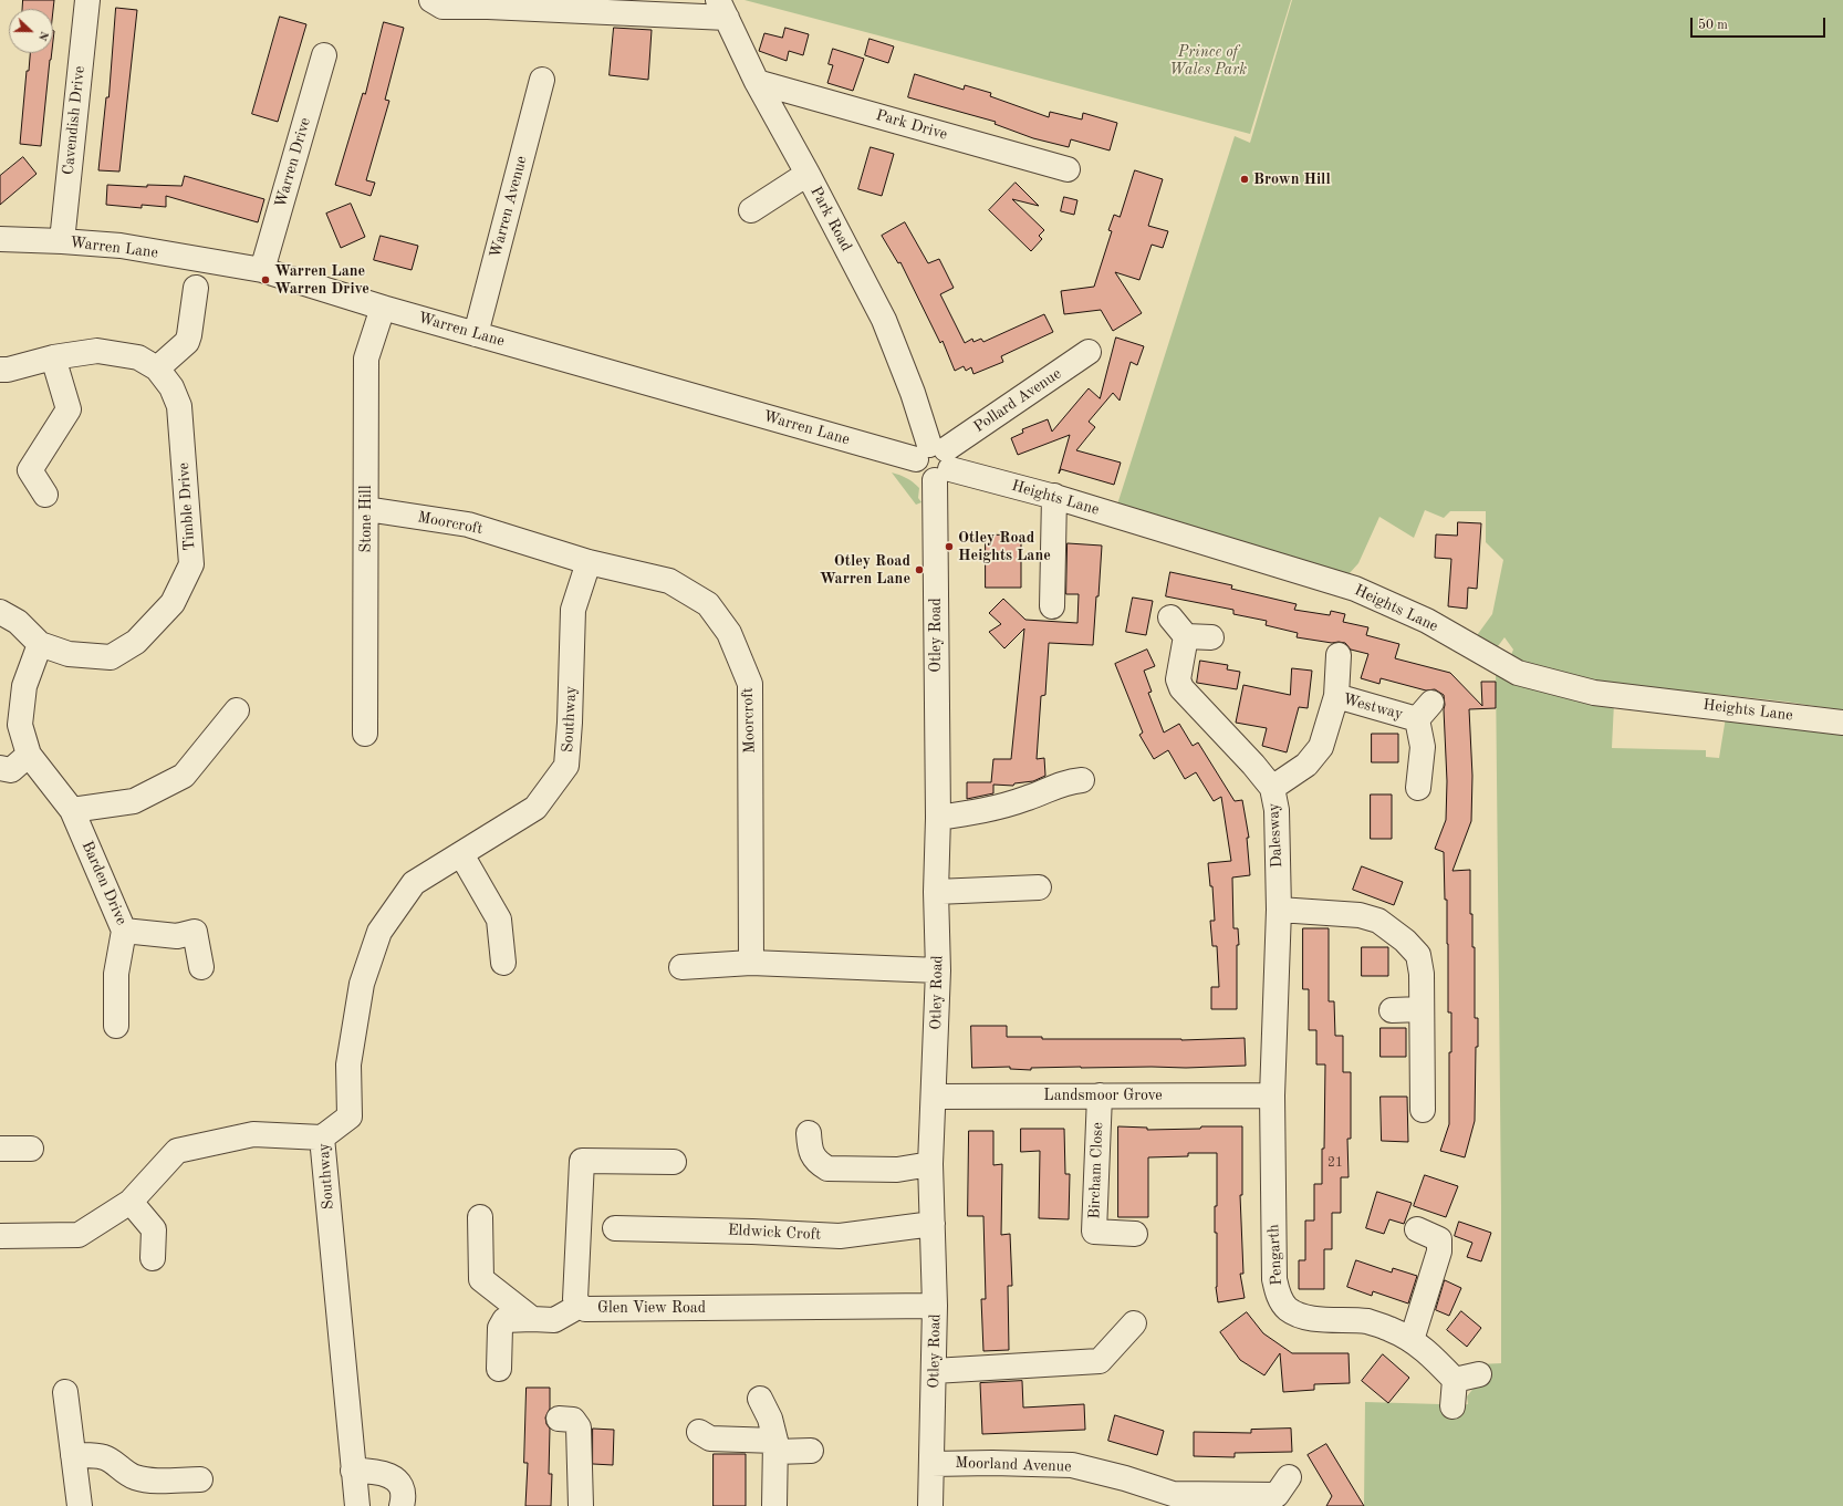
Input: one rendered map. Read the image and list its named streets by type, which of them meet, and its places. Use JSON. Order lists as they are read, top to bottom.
{
  "streets": {
    "street": [
      "Cavendish Drive",
      "Park Drive",
      "Warren Drive",
      "Warren Avenue",
      "Park Road",
      "Warren Lane",
      "Pollard Avenue",
      "Heights Lane",
      "Timble Drive",
      "Stone Hill",
      "Moorcroft",
      "Otley Road",
      "Westway",
      "Southway",
      "Dalesway",
      "Barden Drive",
      "Landsmoor Grove",
      "Bircham Close",
      "Eldwick Croft",
      "Pengarth",
      "Glen View Road",
      "Moorland Avenue"
    ]
  },
  "crossings": [
    ["Cavendish Drive", "Warren Lane"],
    ["Park Drive", "Park Road"],
    ["Warren Drive", "Warren Lane"],
    ["Warren Avenue", "Warren Lane"],
    ["Park Road", "Warren Lane"],
    ["Park Road", "Pollard Avenue"],
    ["Park Road", "Heights Lane"],
    ["Park Road", "Otley Road"],
    ["Warren Lane", "Pollard Avenue"],
    ["Warren Lane", "Heights Lane"],
    ["Warren Lane", "Stone Hill"],
    ["Warren Lane", "Otley Road"],
    ["Pollard Avenue", "Heights Lane"],
    ["Pollard Avenue", "Otley Road"],
    ["Heights Lane", "Otley Road"],
    ["Timble Drive", "Barden Drive"],
    ["Stone Hill", "Moorcroft"],
    ["Moorcroft", "Southway"],
    ["Otley Road", "Landsmoor Grove"],
    ["Otley Road", "Eldwick Croft"],
    ["Otley Road", "Glen View Road"],
    ["Otley Road", "Moorland Avenue"],
    ["Westway", "Dalesway"],
    ["Dalesway", "Landsmoor Grove"],
    ["Dalesway", "Pengarth"],
    ["Landsmoor Grove", "Bircham Close"],
    ["Landsmoor Grove", "Pengarth"]
  ],
  "parks": ["Prince of Wales Park"],
  "places": [
    "Brown Hill",
    "Warren Lane Warren Drive",
    "Otley Road Heights Lane",
    "Otley Road Warren Lane"
  ],
  "house_numbers": ["21"],
  "scale_bar": "50 m",
  "north": "right"
}
